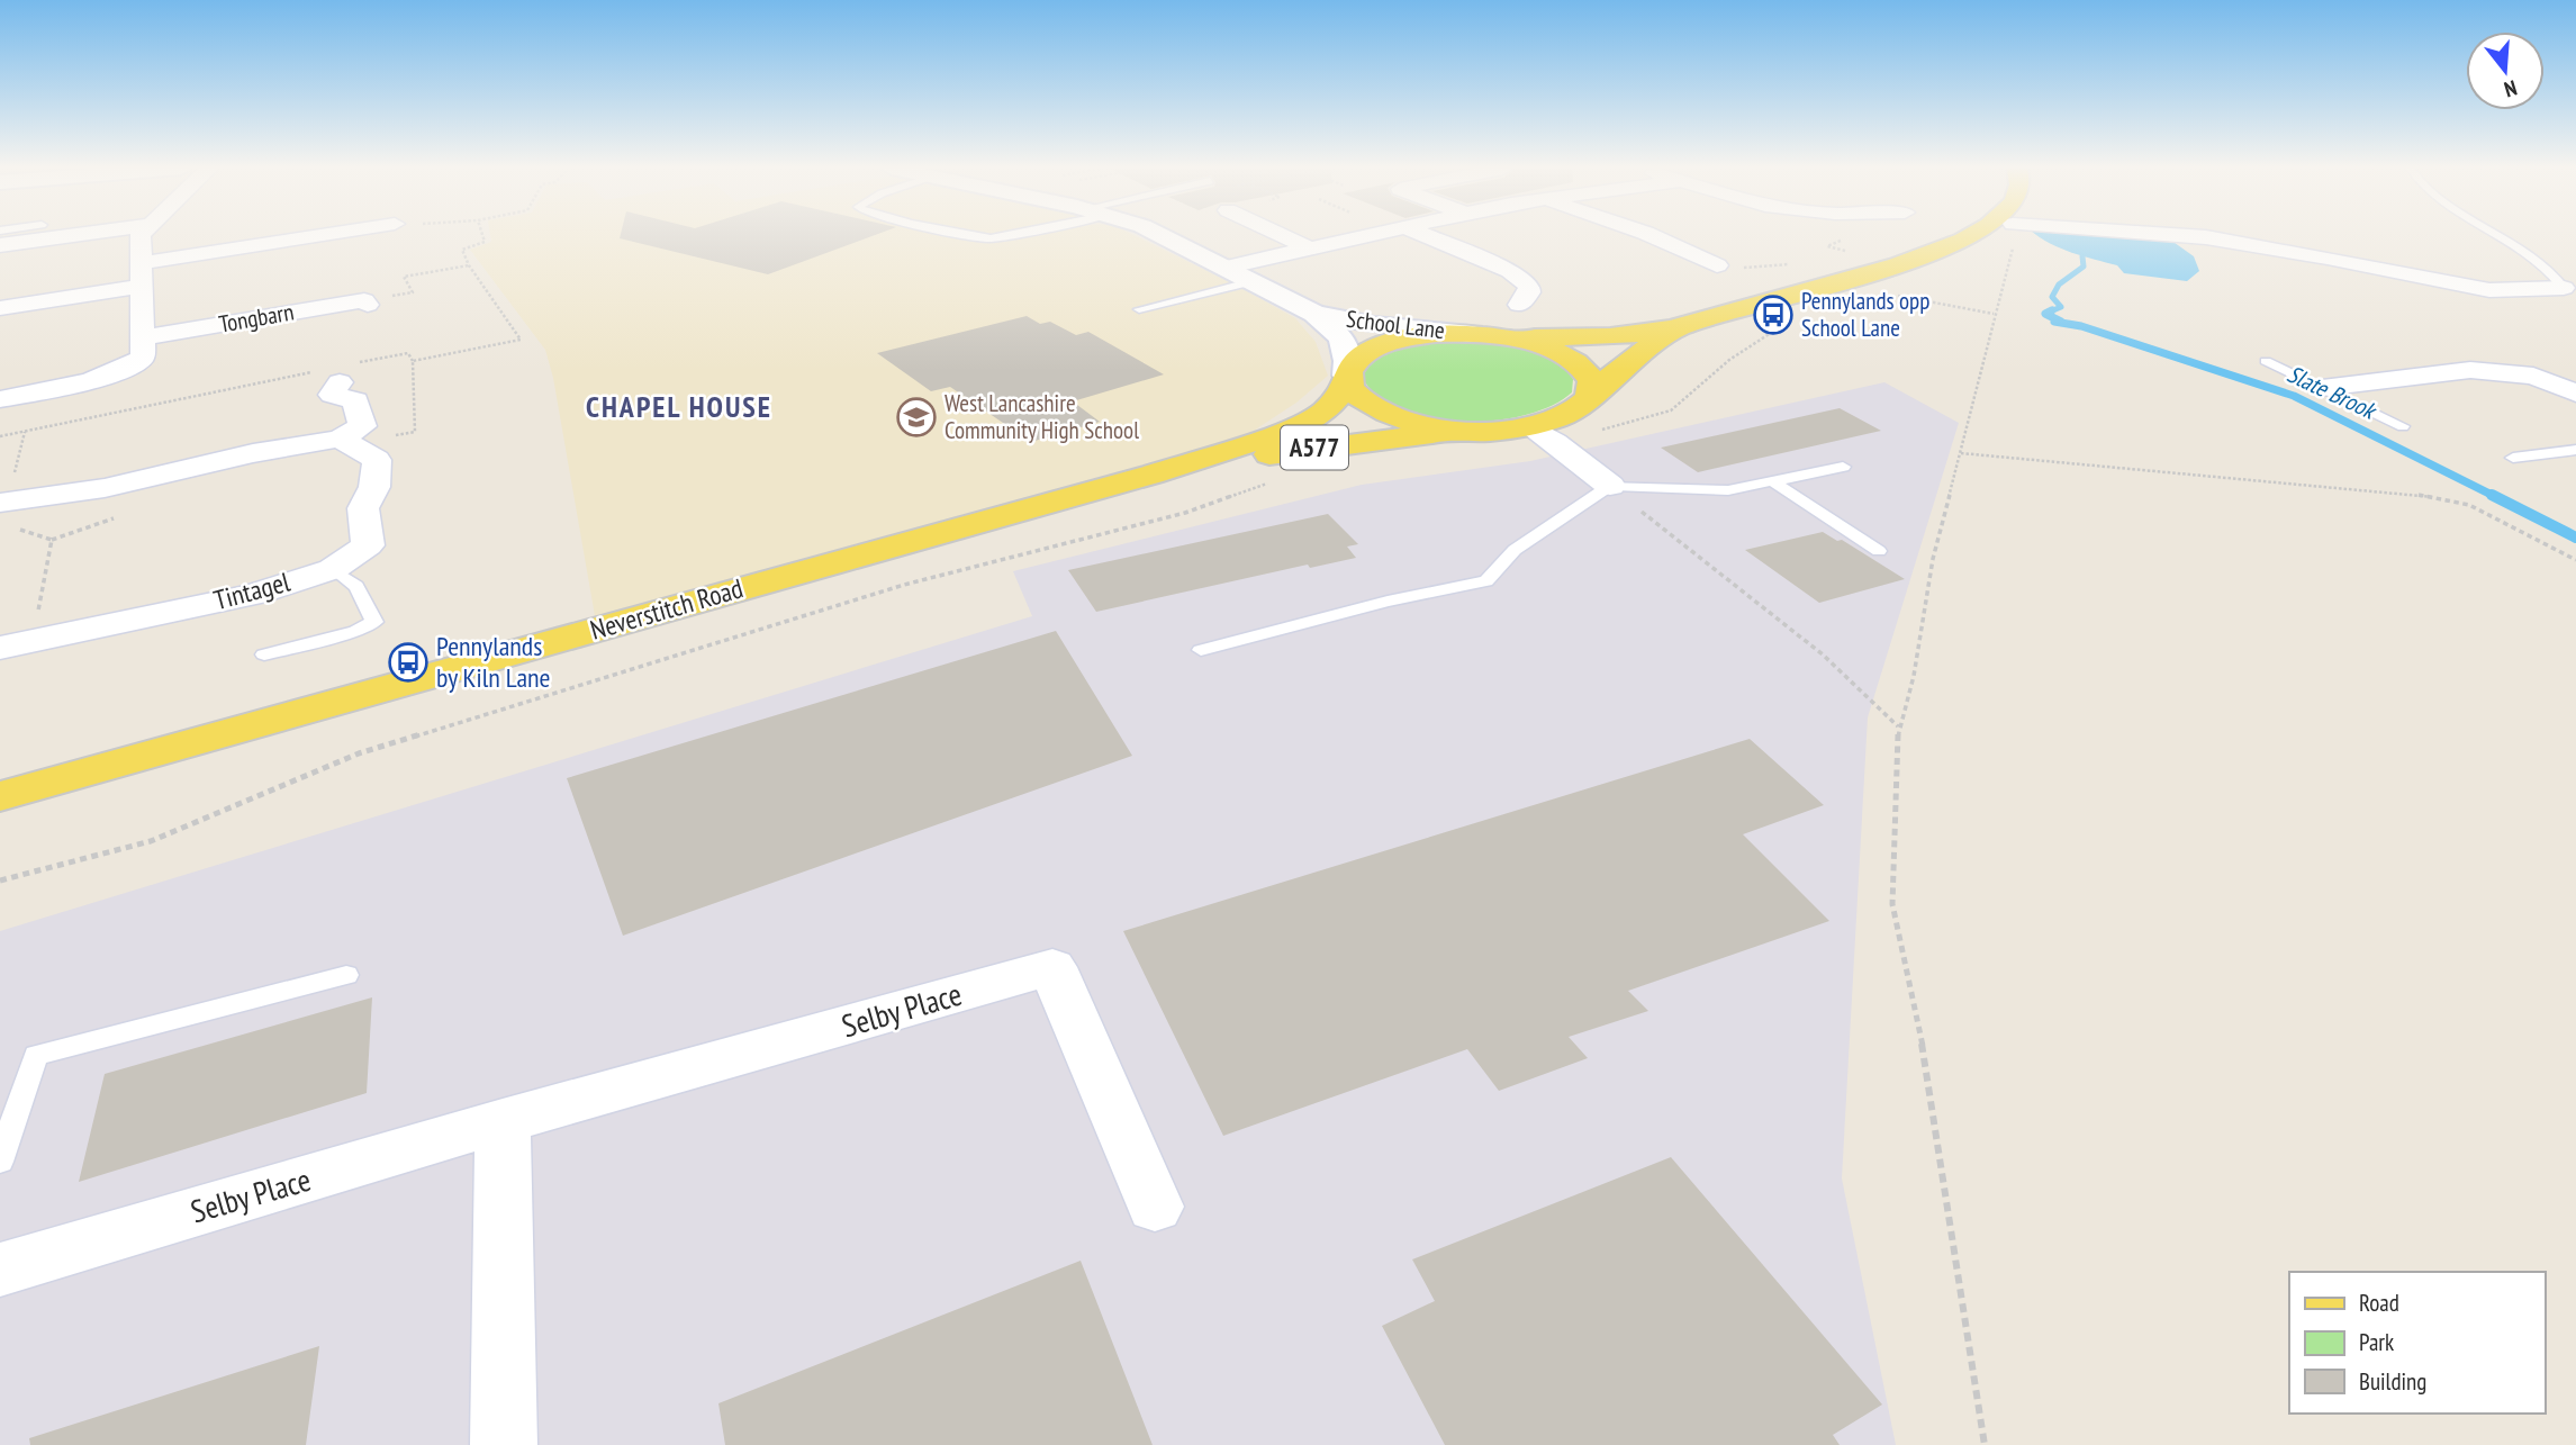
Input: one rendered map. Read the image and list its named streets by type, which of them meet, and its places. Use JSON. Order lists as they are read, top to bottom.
{
  "streets": {
    "main road": ["A577", "Neverstitch Road"],
    "street": [
      "Tongbarn",
      "School Lane",
      "Tintagel",
      "Selby Place"
    ]
  },
  "crossings": [
    ["School Lane", "A577"],
    ["School Lane", "Neverstitch Road"],
    ["A577", "Neverstitch Road"]
  ],
  "districts": ["CHAPEL HOUSE"],
  "water": ["Slate Brook"],
  "places": {
    "bus stop": ["Pennylands opp School Lane", "Pennylands by Kiln Lane"],
    "school or university": ["West Lancashire Community High School"]
  },
  "legend": ["Road", "Park", "Building"],
  "north": "bottom"
}
